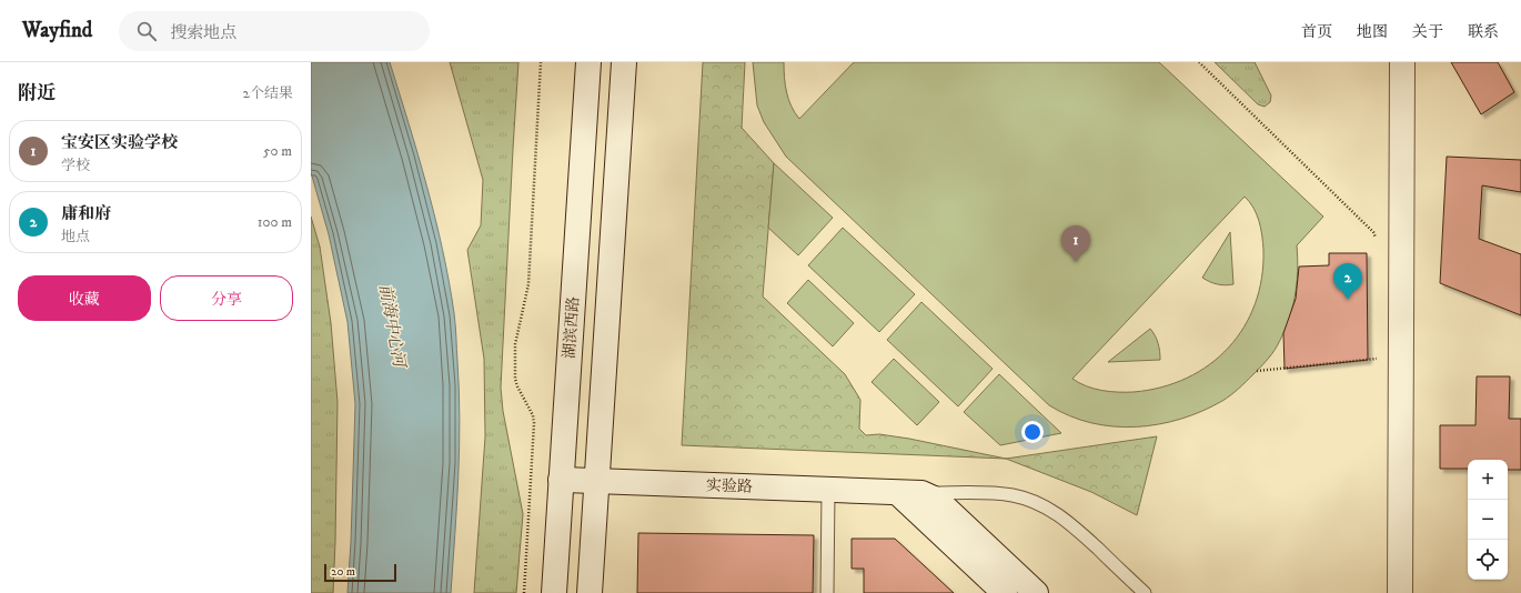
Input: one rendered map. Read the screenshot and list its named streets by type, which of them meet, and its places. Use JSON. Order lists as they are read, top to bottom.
{
  "streets": {
    "street": ["湖滨西路", "实验路"]
  },
  "crossings": [
    ["湖滨西路", "实验路"]
  ],
  "water": ["前海中心河"],
  "scale_bar": "20 m",
  "page": {
    "header": "Wayfind",
    "search": "搜索地点",
    "nav": [
      "首页",
      "地图",
      "关于",
      "联系"
    ],
    "heading": ["附近", "2个结果"],
    "list": [
      {
        "mark": "1",
        "name": "宝安区实验学校",
        "note": "学校",
        "value": "50 m"
      },
      {
        "mark": "2",
        "name": "庸和府",
        "note": "地点",
        "value": "100 m"
      }
    ],
    "pins": ["1", "2"],
    "buttons": ["收藏", "分享"],
    "map_buttons": ["+", "−"],
    "scale": "20 m"
  }
}
